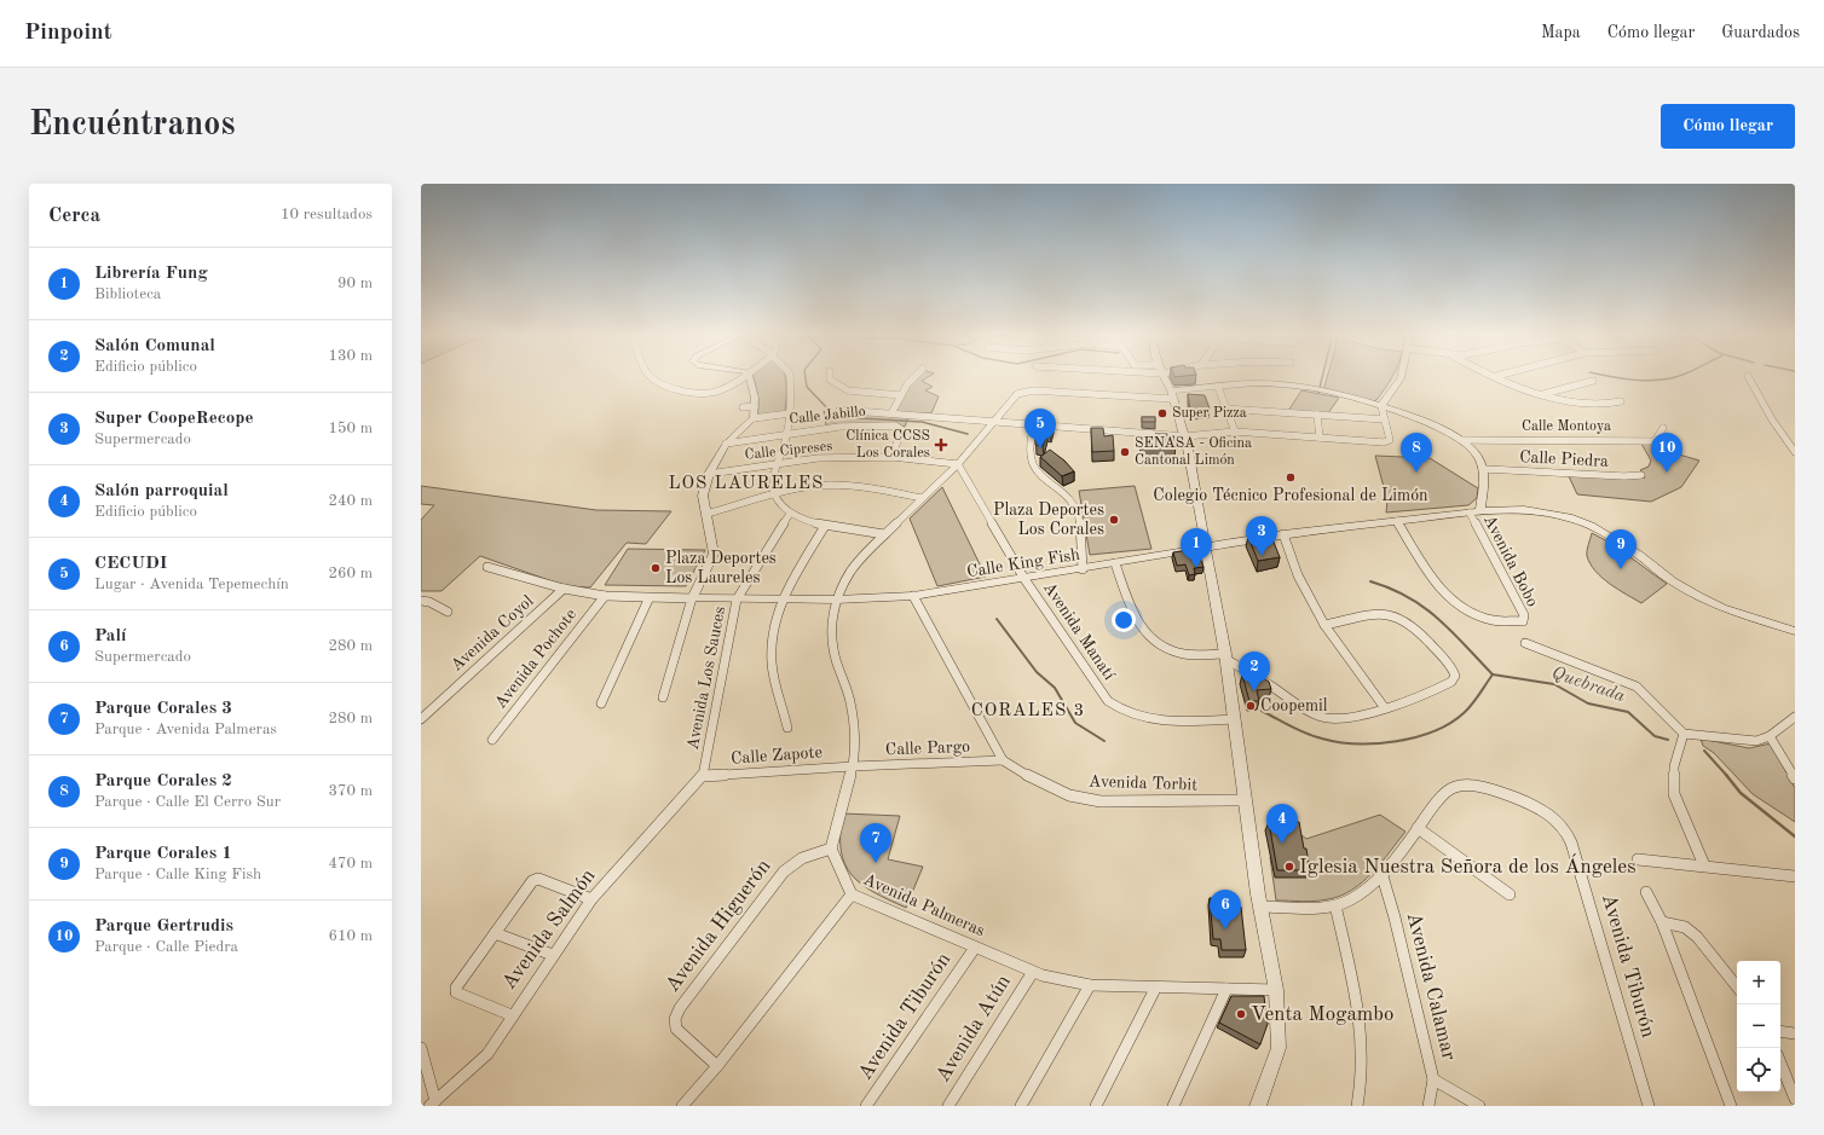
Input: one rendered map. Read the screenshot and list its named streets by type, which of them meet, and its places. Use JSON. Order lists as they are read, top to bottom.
{
  "streets": {
    "street": [
      "Calle Jabillo",
      "Calle Montoya",
      "Calle Cipreses",
      "Calle Piedra",
      "Avenida Bobo",
      "Calle King Fish",
      "Avenida Manatí",
      "Avenida Coyol",
      "Avenida Pochote",
      "Avenida Los Sauces",
      "Calle Pargo",
      "Calle Zapote",
      "Avenida Torbit",
      "Avenida Palmeras",
      "Avenida Higuerón",
      "Avenida Salmón",
      "Avenida Tiburón",
      "Avenida Calamar",
      "Avenida Atún"
    ]
  },
  "crossings": [
    ["Calle Jabillo", "Calle Cipreses"],
    ["Calle Cipreses", "Avenida Manatí"],
    ["Avenida Bobo", "Calle King Fish"],
    ["Calle King Fish", "Avenida Manatí"],
    ["Calle King Fish", "Avenida Coyol"],
    ["Calle King Fish", "Avenida Pochote"],
    ["Calle King Fish", "Avenida Los Sauces"],
    ["Avenida Los Sauces", "Calle Zapote"],
    ["Avenida Los Sauces", "Avenida Salmón"],
    ["Calle Pargo", "Calle Zapote"],
    ["Calle Pargo", "Avenida Torbit"],
    ["Calle Zapote", "Avenida Salmón"],
    ["Avenida Palmeras", "Avenida Higuerón"],
    ["Avenida Palmeras", "Avenida Tiburón"],
    ["Avenida Palmeras", "Avenida Atún"],
    ["Avenida Tiburón", "Avenida Calamar"]
  ],
  "districts": ["LOS LAURELES", "CORALES 3"],
  "water": ["Quebrada"],
  "places": {
    "other": [
      "Super Pizza",
      "SENASA - Oficina Cantonal Limón",
      "Colegio Técnico Profesional de Limón",
      "Plaza Deportes Los Corales",
      "Plaza Deportes Los Laureles",
      "Coopemil",
      "Iglesia Nuestra Señora de los Ángeles",
      "Venta Mogambo"
    ],
    "health": ["Clínica CCSS Los Corales"]
  },
  "page": {
    "header": "Pinpoint",
    "nav": ["Mapa", "Cómo llegar", "Guardados"],
    "buttons": "Cómo llegar",
    "title": "Encuéntranos",
    "heading": ["Cerca", "10 resultados"],
    "list": [
      {
        "mark": "1",
        "name": "Librería Fung",
        "note": "Biblioteca",
        "value": "90 m"
      },
      {
        "mark": "2",
        "name": "Salón Comunal",
        "note": "Edificio público",
        "value": "130 m"
      },
      {
        "mark": "3",
        "name": "Super CoopeRecope",
        "note": "Supermercado",
        "value": "150 m"
      },
      {
        "mark": "4",
        "name": "Salón parroquial",
        "note": "Edificio público",
        "value": "240 m"
      },
      {
        "mark": "5",
        "name": "CECUDI",
        "note": "Lugar · Avenida Tepemechín",
        "value": "260 m"
      },
      {
        "mark": "6",
        "name": "Palí",
        "note": "Supermercado",
        "value": "280 m"
      },
      {
        "mark": "7",
        "name": "Parque Corales 3",
        "note": "Parque · Avenida Palmeras",
        "value": "280 m"
      },
      {
        "mark": "8",
        "name": "Parque Corales 2",
        "note": "Parque · Calle El Cerro Sur",
        "value": "370 m"
      },
      {
        "mark": "9",
        "name": "Parque Corales 1",
        "note": "Parque · Calle King Fish",
        "value": "470 m"
      },
      {
        "mark": "10",
        "name": "Parque Gertrudis",
        "note": "Parque · Calle Piedra",
        "value": "610 m"
      }
    ],
    "pins": [
      "5",
      "8",
      "10",
      "3",
      "1",
      "9",
      "2",
      "4",
      "7",
      "6"
    ],
    "map_buttons": ["+", "−"]
  }
}
